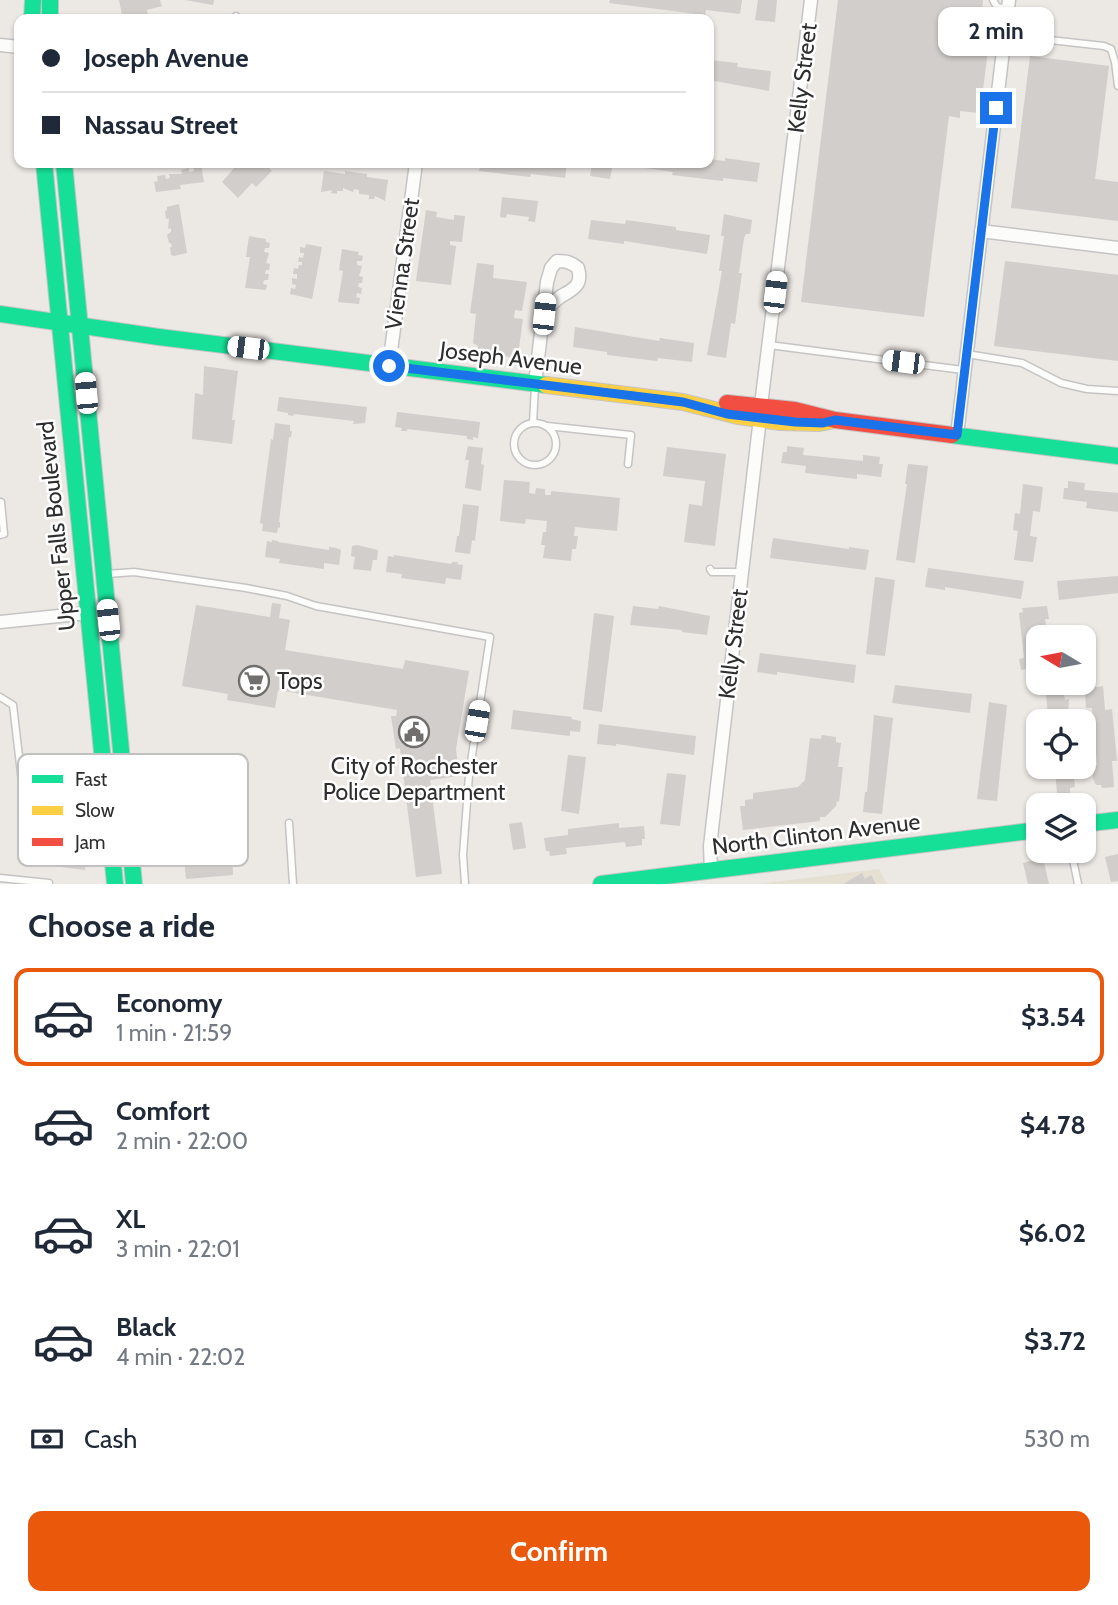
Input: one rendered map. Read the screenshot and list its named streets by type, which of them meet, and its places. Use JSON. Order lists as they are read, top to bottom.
{
  "streets": {
    "main road": ["Joseph Avenue", "Upper Falls Boulevard", "North Clinton Avenue"],
    "street": ["Kelly Street", "Vienna Street"]
  },
  "crossings": [
    ["Kelly Street", "Joseph Avenue"],
    ["Kelly Street", "North Clinton Avenue"],
    ["Vienna Street", "Joseph Avenue"],
    ["Joseph Avenue", "Upper Falls Boulevard"]
  ],
  "places": {
    "supermarket": ["Tops"],
    "public building": ["City of Rochester Police Department"]
  },
  "legend": ["Fast", "Slow", "Jam"],
  "north": "left",
  "page": {
    "bubble": "2 min",
    "banner": ["Joseph Avenue", "Nassau Street"],
    "heading": "Choose a ride",
    "list": [
      {
        "name": "Economy",
        "note": "1 min · 21:59",
        "value": "$3.54"
      },
      {
        "name": "Comfort",
        "note": "2 min · 22:00",
        "value": "$4.78"
      },
      {
        "name": "XL",
        "note": "3 min · 22:01",
        "value": "$6.02"
      },
      {
        "name": "Black",
        "note": "4 min · 22:02",
        "value": "$3.72"
      }
    ],
    "pay": ["Cash", "530 m"],
    "buttons": "Confirm"
  }
}
